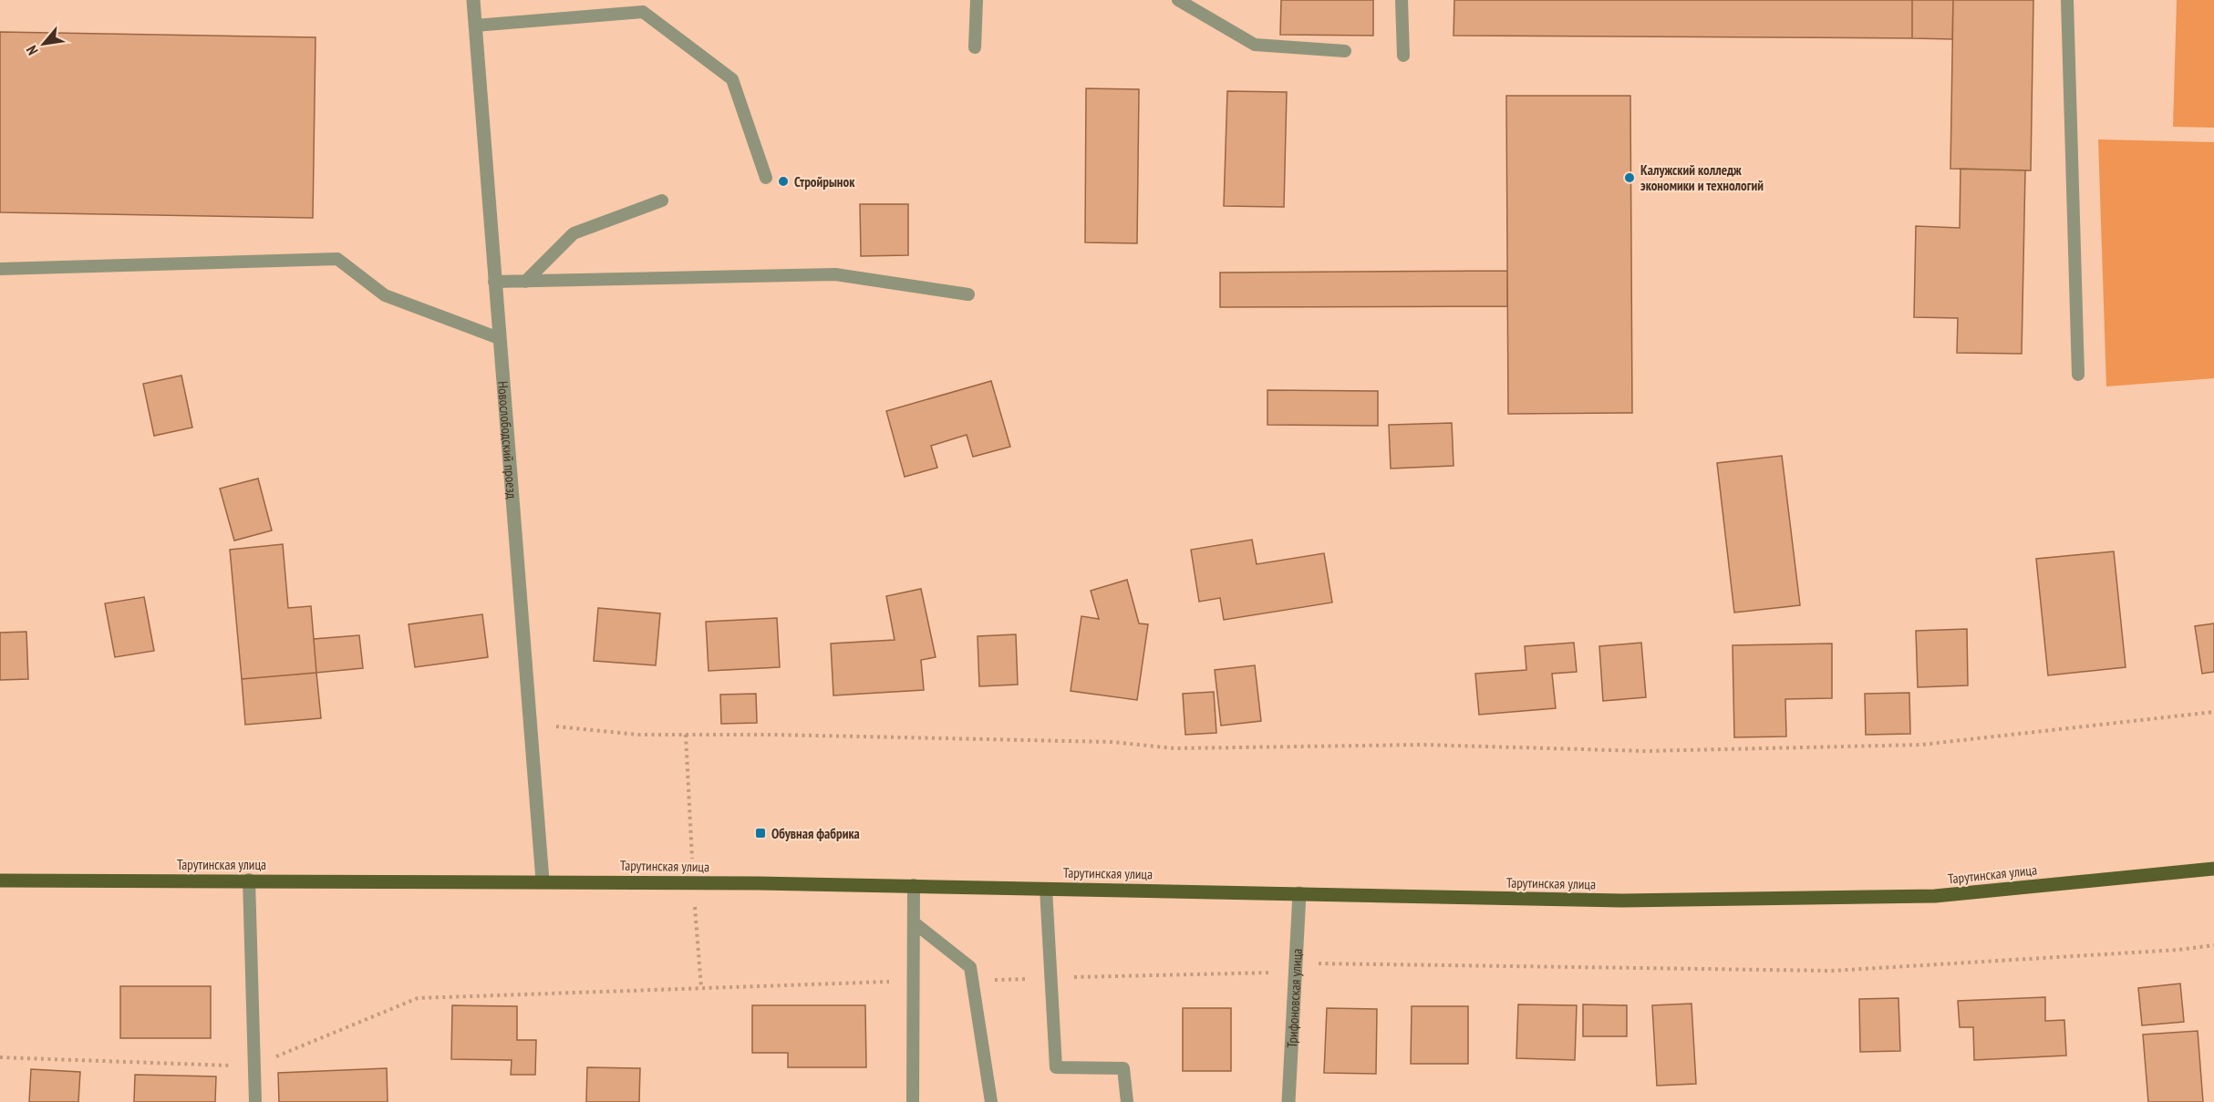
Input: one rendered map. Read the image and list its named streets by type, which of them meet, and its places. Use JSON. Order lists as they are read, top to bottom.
{
  "streets": {
    "main road": ["Тарутинская улица"],
    "street": ["Новослободский проезд", "Трифоновская улица"]
  },
  "crossings": [
    ["Новослободский проезд", "Тарутинская улица"],
    ["Тарутинская улица", "Трифоновская улица"]
  ],
  "places": {
    "other": ["Калужский колледж экономики и технологий", "Стройрынок"],
    "transit": ["Обувная фабрика"]
  },
  "north": "bottom left"
}
